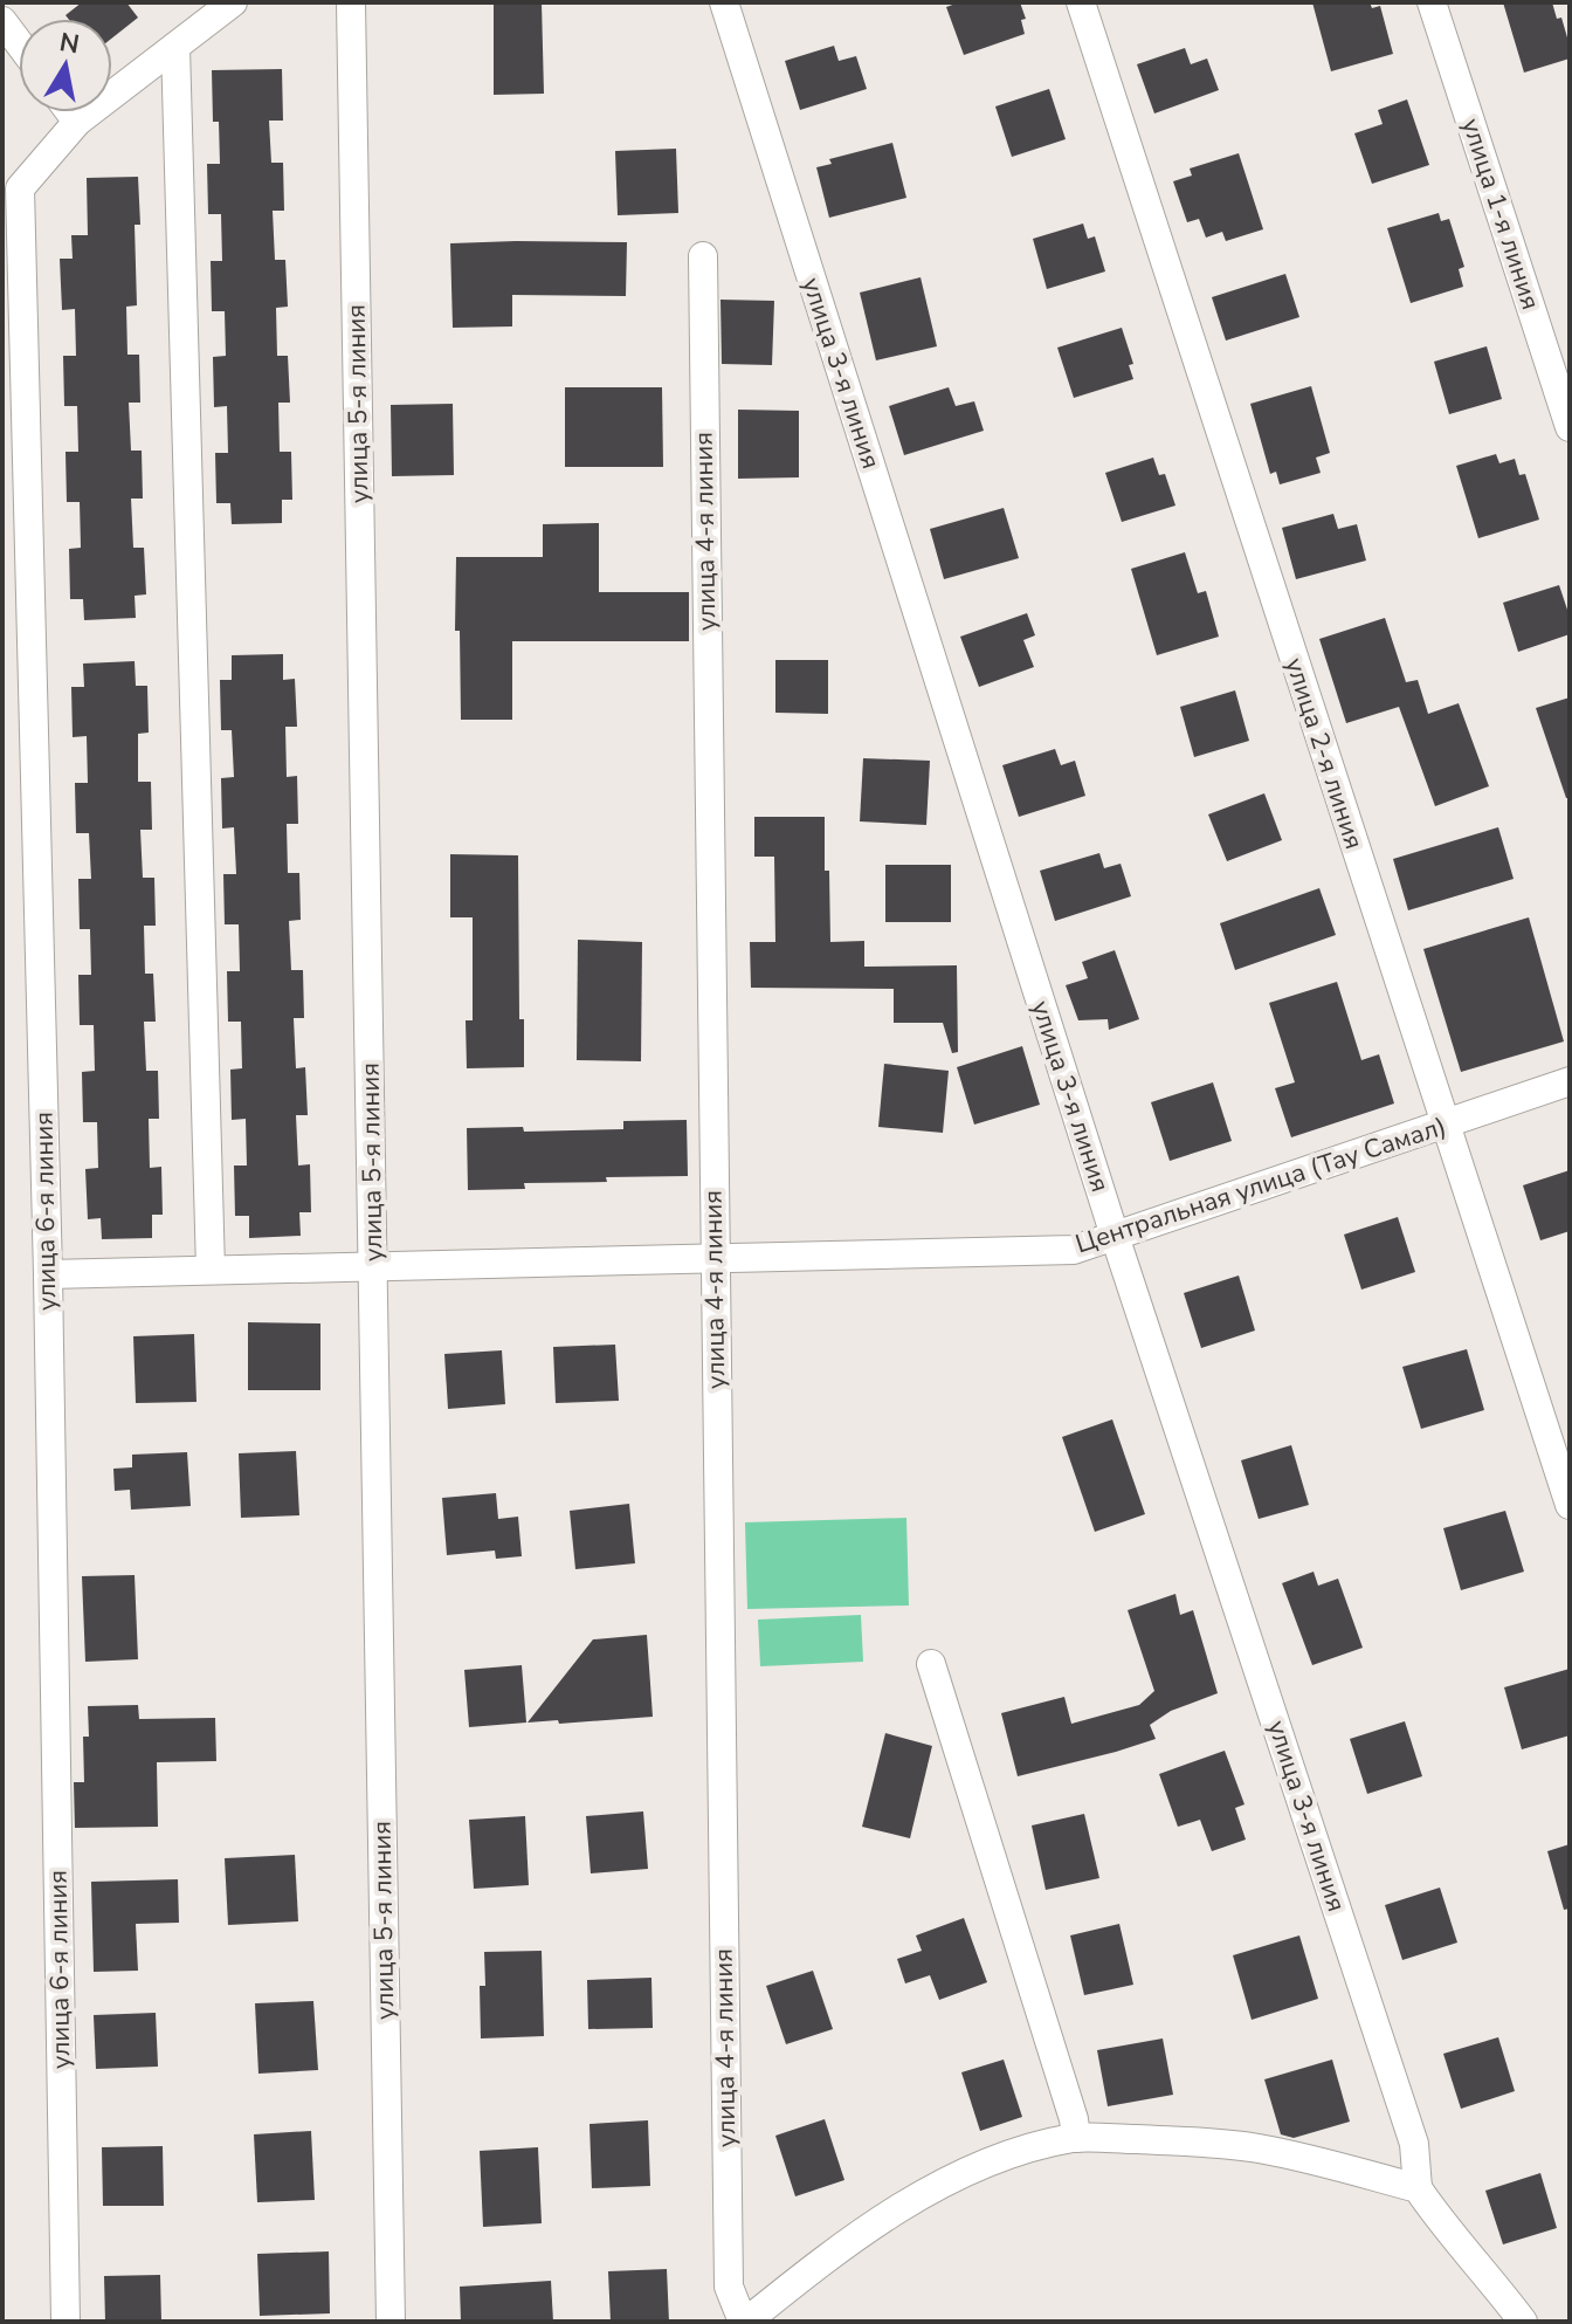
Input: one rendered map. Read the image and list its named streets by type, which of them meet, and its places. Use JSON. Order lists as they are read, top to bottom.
{
  "streets": {
    "street": [
      "улица 1-я линия",
      "улица 3-я линия",
      "улица 5-я линия",
      "улица 4-я линия",
      "улица 2-я линия",
      "Центральная улица (Тау Самал)",
      "улица 6-я линия"
    ]
  },
  "crossings": [
    ["улица 3-я линия", "Центральная улица (Тау Самал)"],
    ["улица 5-я линия", "Центральная улица (Тау Самал)"],
    ["улица 4-я линия", "Центральная улица (Тау Самал)"],
    ["улица 2-я линия", "Центральная улица (Тау Самал)"],
    ["Центральная улица (Тау Самал)", "улица 6-я линия"]
  ],
  "north": "top"
}
